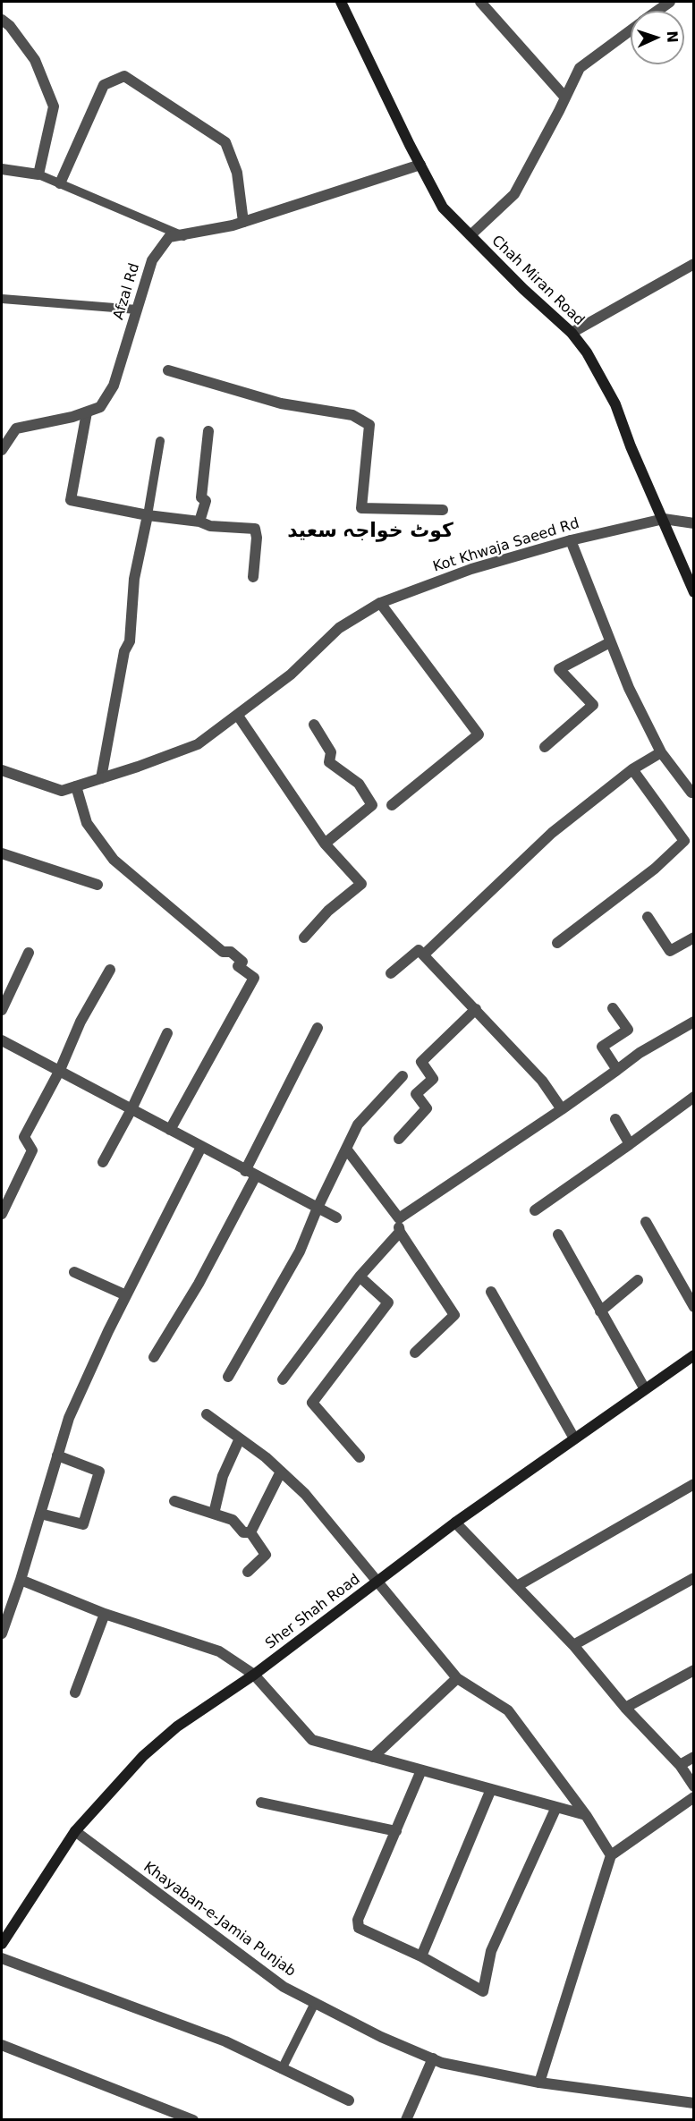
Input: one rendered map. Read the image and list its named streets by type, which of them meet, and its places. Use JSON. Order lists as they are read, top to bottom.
{
  "streets": {
    "main road": ["Chah Miran Road", "Sher Shah Road"],
    "street": ["Afzal Rd", "Kot Khwaja Saeed Rd", "Khayaban-e-Jamia Punjab"]
  },
  "crossings": [
    ["Chah Miran Road", "Afzal Rd"],
    ["Chah Miran Road", "Kot Khwaja Saeed Rd"],
    ["Sher Shah Road", "Khayaban-e-Jamia Punjab"]
  ],
  "districts": ["کوٹ خواجہ سعید"],
  "north": "right"
}
